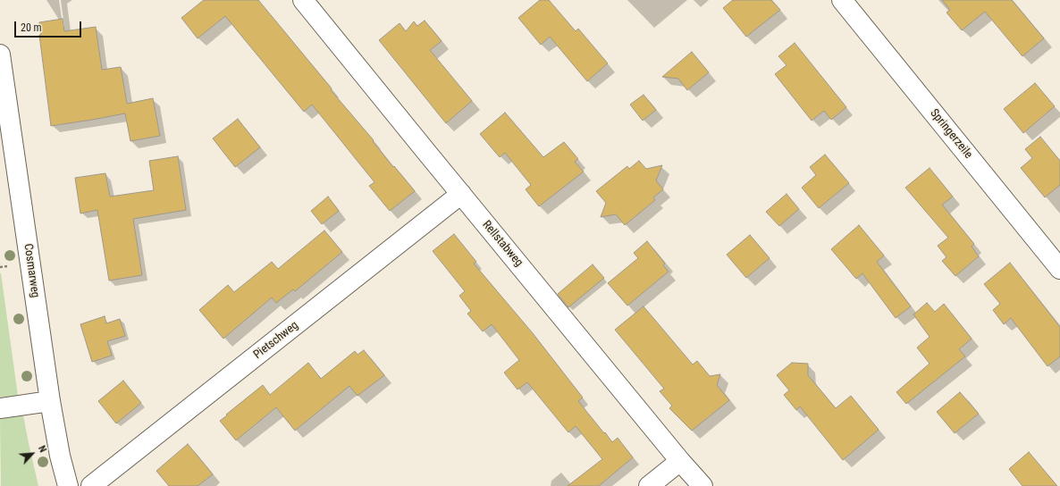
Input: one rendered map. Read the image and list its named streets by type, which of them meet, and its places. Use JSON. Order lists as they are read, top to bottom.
{
  "streets": {
    "street": [
      "Springerzeile",
      "Rellstabweg",
      "Cosmarweg",
      "Pietschweg"
    ]
  },
  "crossings": [
    ["Rellstabweg", "Pietschweg"]
  ],
  "scale_bar": "20 m",
  "north": "top right"
}
